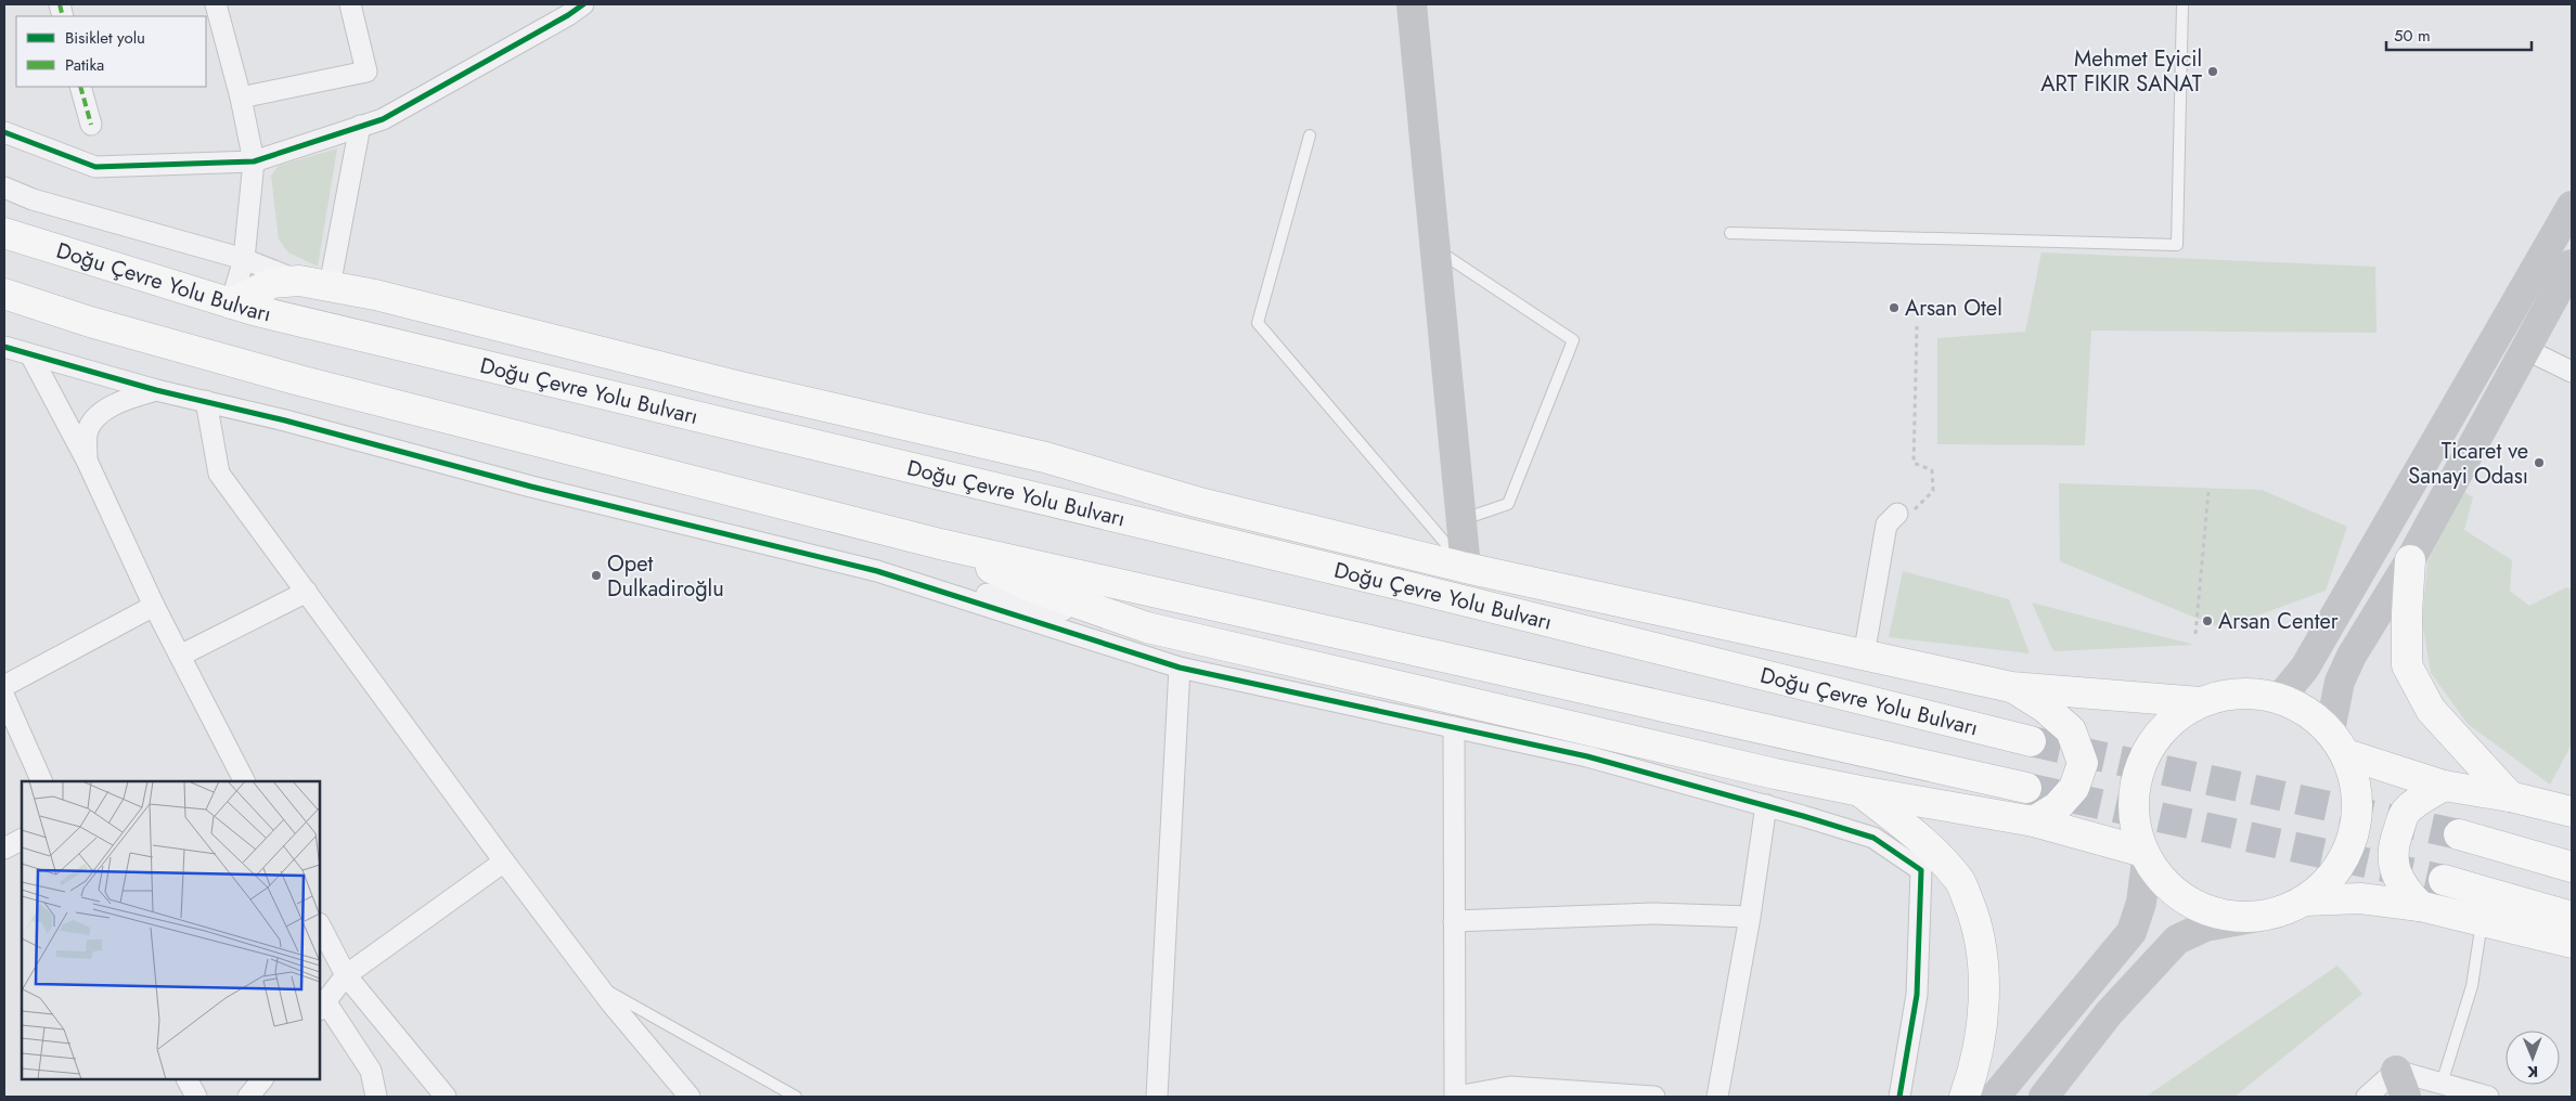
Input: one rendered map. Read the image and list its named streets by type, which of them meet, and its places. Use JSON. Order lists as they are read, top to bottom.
{
  "streets": {
    "highway": ["Doğu Çevre Yolu Bulvarı"]
  },
  "places": [
    "Mehmet Eyicil ART FIKIR SANAT",
    "Arsan Otel",
    "Ticaret ve Sanayi Odası",
    "Opet Dulkadiroğlu",
    "Arsan Center"
  ],
  "legend": ["Bisiklet yolu", "Patika"],
  "scale_bar": "50 m",
  "north": "bottom"
}
